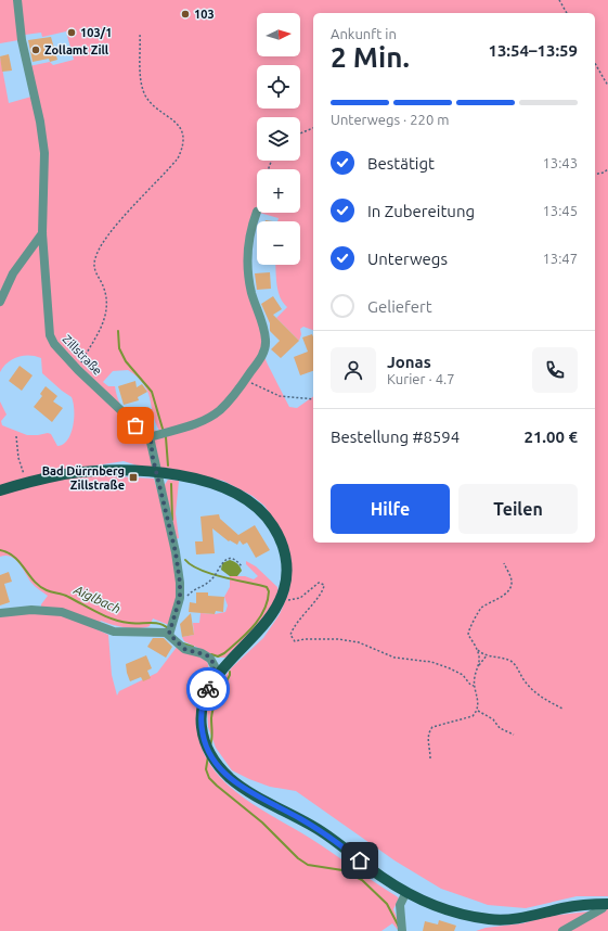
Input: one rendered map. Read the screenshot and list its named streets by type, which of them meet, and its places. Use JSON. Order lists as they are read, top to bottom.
{
  "streets": {
    "street": ["Zillstraße"]
  },
  "water": ["Aiglbach"],
  "places": {
    "other": ["103", "103/1", "Zollamt Zill"],
    "transit": ["Bad Dürrnberg Zillstraße"]
  },
  "north": "right",
  "page": {
    "map_buttons": ["+", "−"],
    "heading": ["2 Min.", "Ankunft in", "13:54–13:59"],
    "panel": [
      "Jonas",
      "Kurier · 4.7",
      "Bestellung #8594",
      "21.00 €"
    ],
    "bar": "Unterwegs · 220 m",
    "list": [
      ["Bestätigt", "13:43"],
      ["In Zubereitung", "13:45"],
      ["Unterwegs", "13:47"],
      "Geliefert"
    ],
    "buttons": ["Hilfe", "Teilen"]
  }
}
